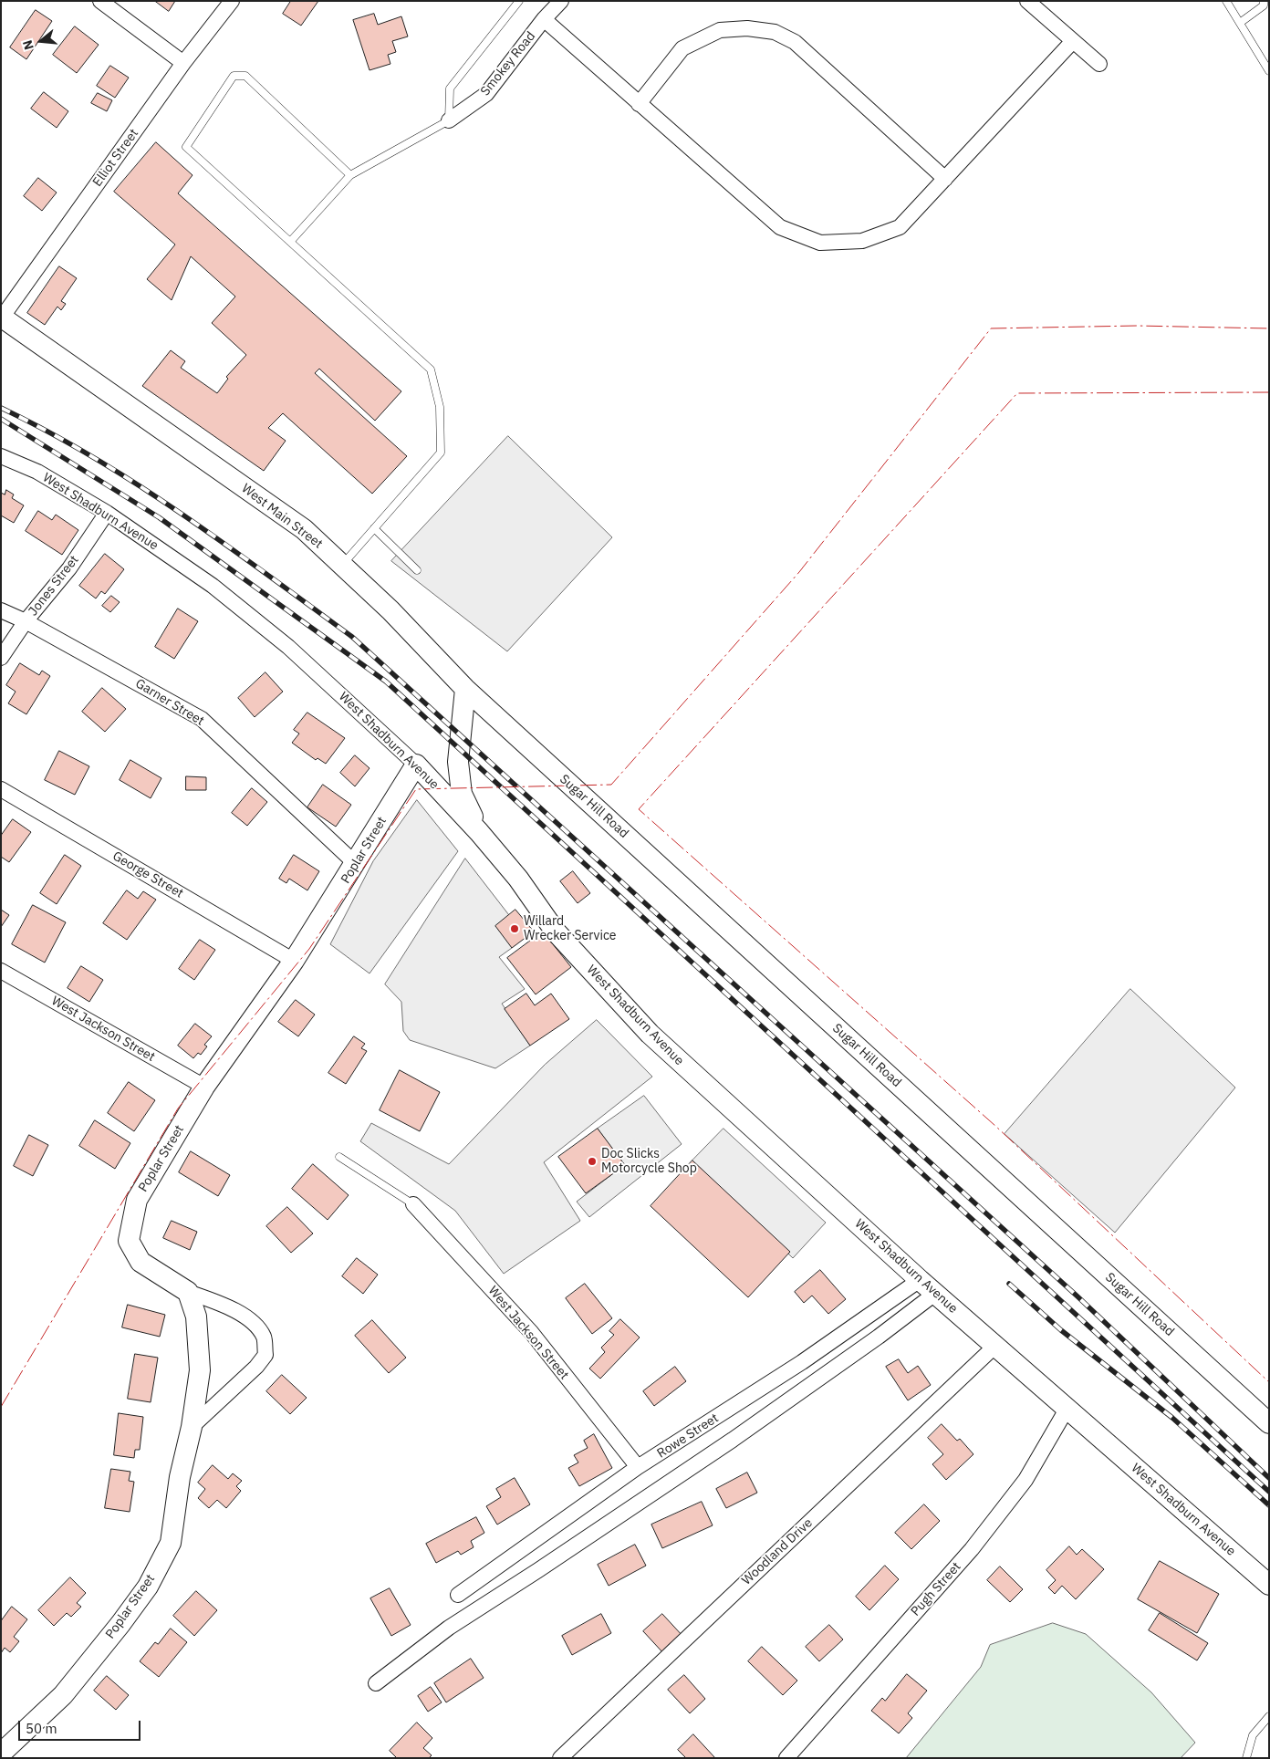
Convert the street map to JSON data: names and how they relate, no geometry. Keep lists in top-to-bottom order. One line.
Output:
{"streets":{"street":["Smokey Road","Elliot Street","West Shadburn Avenue","West Main Street","Jones Street","Garner Street","Sugar Hill Road","Poplar Street","George Street","West Jackson Street","Rowe Street","Woodland Drive","Pugh Street"]},"crossings":[["Elliot Street","West Main Street"],["West Shadburn Avenue","Jones Street"],["West Shadburn Avenue","Poplar Street"],["West Shadburn Avenue","Rowe Street"],["West Shadburn Avenue","Woodland Drive"],["West Shadburn Avenue","Pugh Street"],["West Main Street","Sugar Hill Road"],["Jones Street","Garner Street"],["Garner Street","Poplar Street"],["Poplar Street","George Street"],["Poplar Street","West Jackson Street"],["West Jackson Street","Rowe Street"]],"places":["Willard Wrecker Service","Doc Slicks Motorcycle Shop"],"scale_bar":"50 m","north":"left"}
